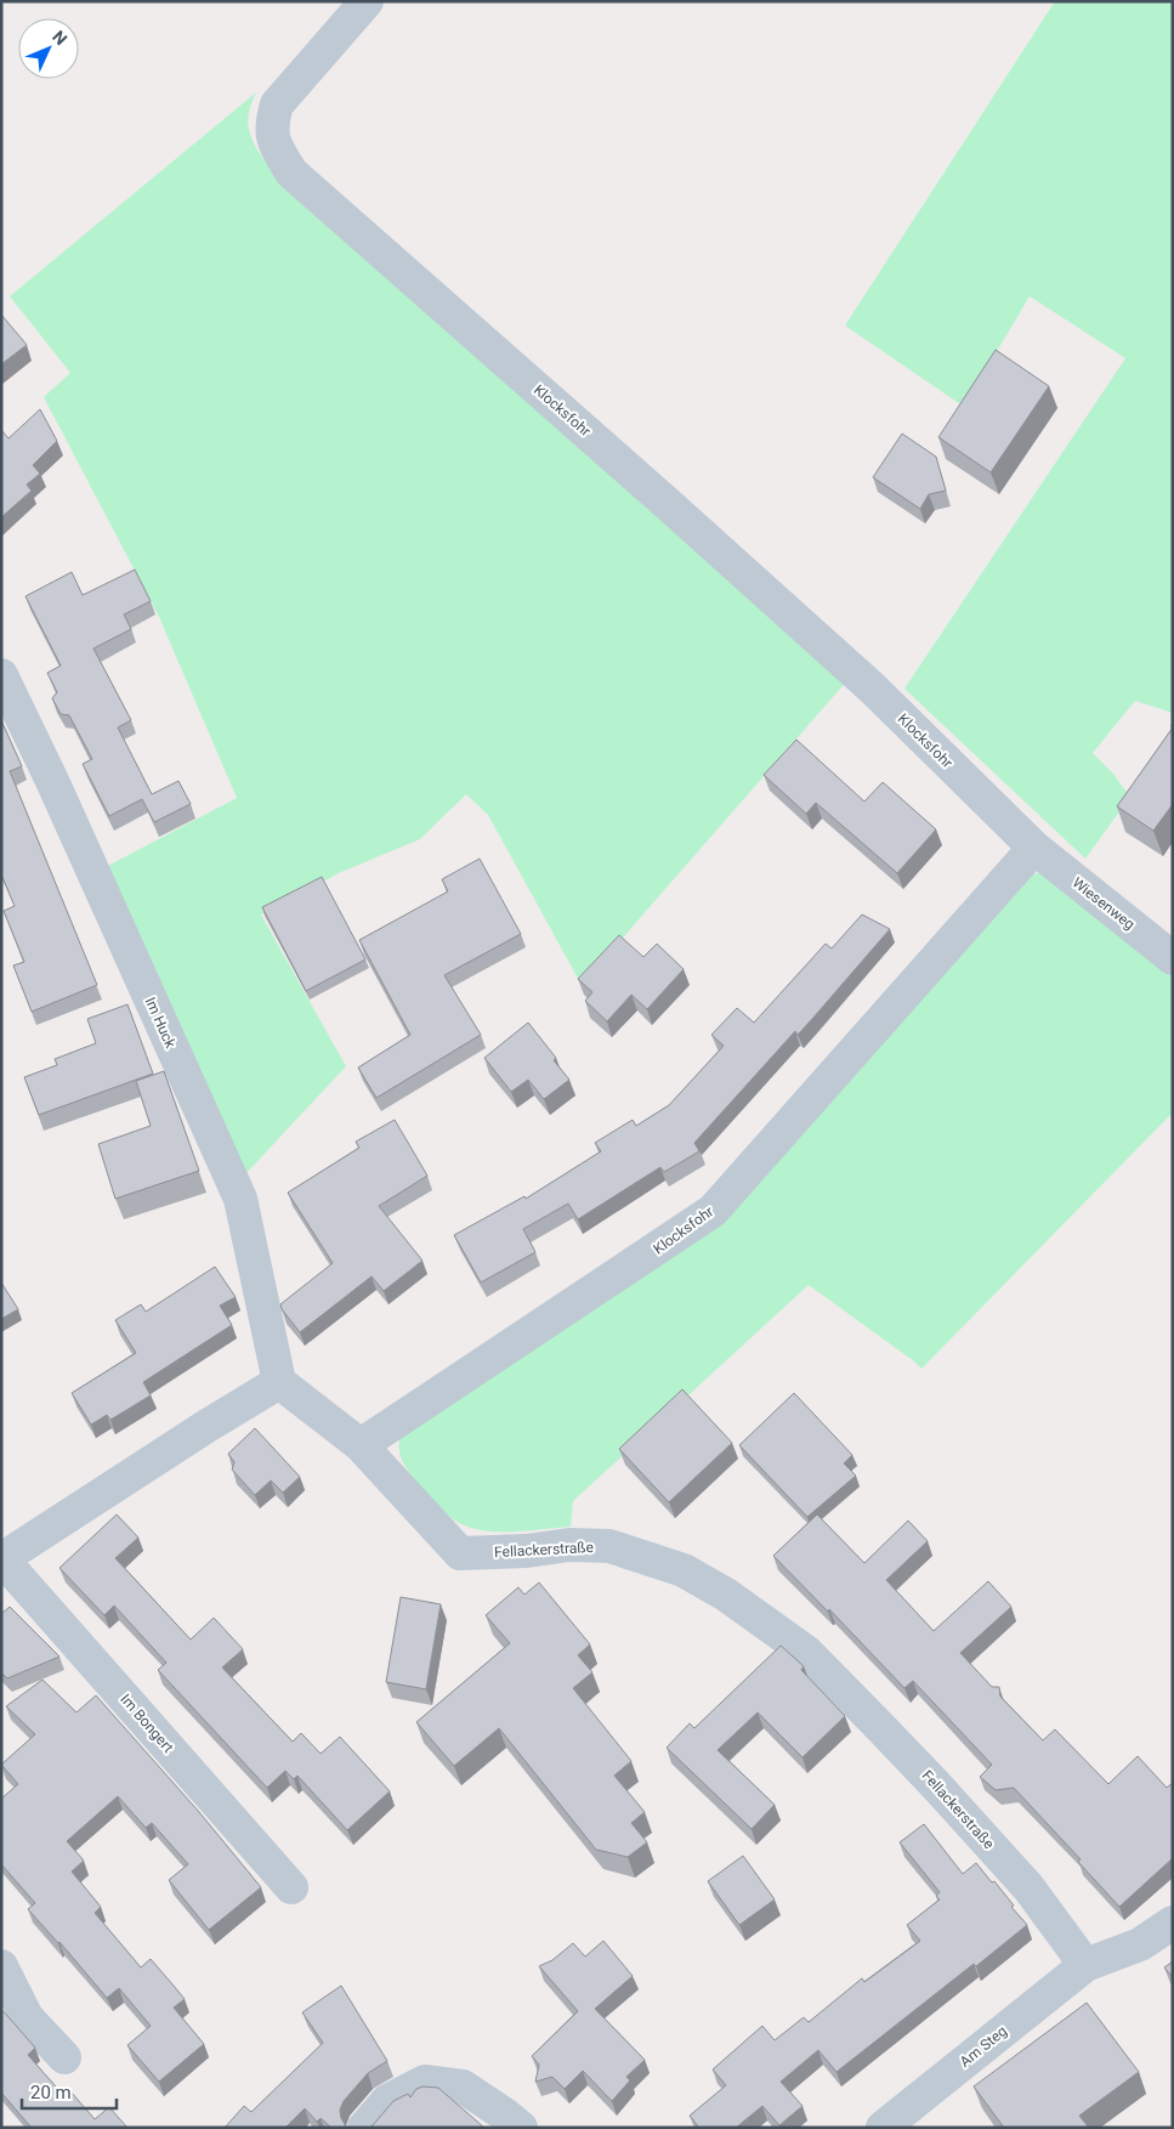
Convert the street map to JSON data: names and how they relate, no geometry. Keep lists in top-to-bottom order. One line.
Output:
{"streets":{"street":["Klocksfohr","Wiesenweg","Im Huck","Fellackerstraße","Im Bongert","Am Steg"]},"crossings":[["Klocksfohr","Wiesenweg"],["Klocksfohr","Fellackerstraße"],["Im Huck","Fellackerstraße"],["Fellackerstraße","Am Steg"]],"scale_bar":"20 m","north":"top right"}
